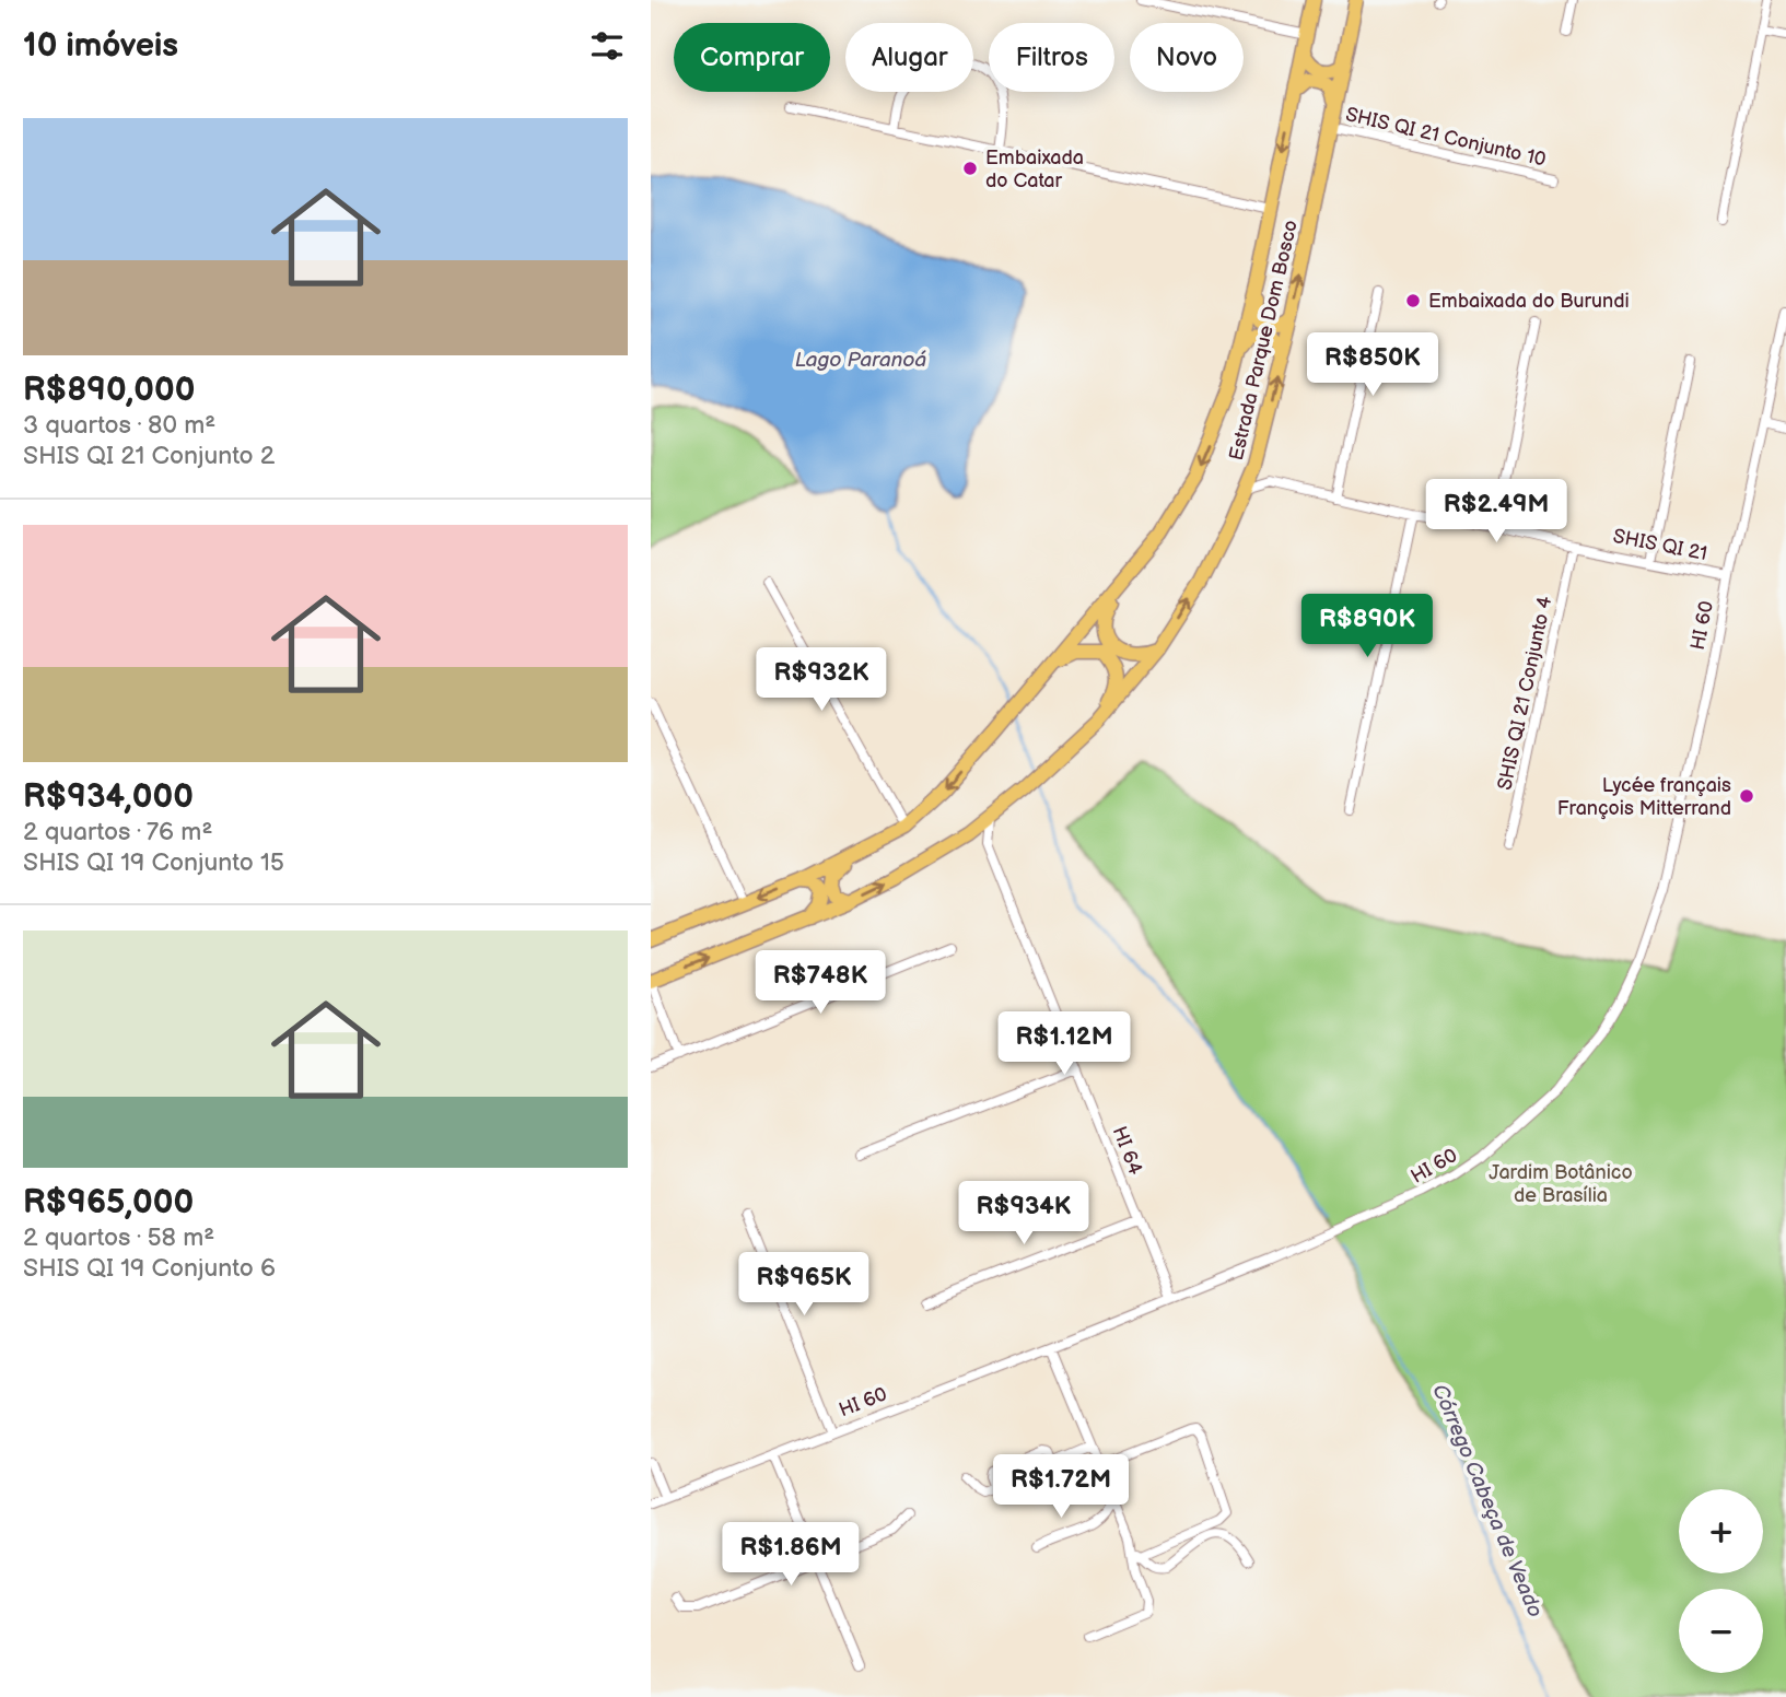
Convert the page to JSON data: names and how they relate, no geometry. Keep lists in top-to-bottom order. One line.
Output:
{"streets":{"main road":["Estrada Parque Dom Bosco"],"street":["SHIS QI 21 Conjunto 10","SHIS QI 21","HI 60","SHIS QI 21 Conjunto 4","HI 64"]},"crossings":[["SHIS QI 21 Conjunto 10","Estrada Parque Dom Bosco"],["Estrada Parque Dom Bosco","HI 64"],["SHIS QI 21","HI 60"],["SHIS QI 21","SHIS QI 21 Conjunto 4"],["HI 60","HI 64"]],"water":["Lago Paranoá","Córrego Cabeça de Veado"],"parks":["Jardim Botânico de Brasília"],"places":["Embaixada do Catar","Embaixada do Burundi","Lycée français François Mitterrand"],"page":{"heading":"10 imóveis","chip":["Comprar","Alugar","Filtros","Novo"],"list":[{"name":"R$890,000","note":"3 quartos · 80 m² · SHIS QI 21 Conjunto 2"},{"name":"R$934,000","note":"2 quartos · 76 m² · SHIS QI 19 Conjunto 15"},{"name":"R$965,000","note":"2 quartos · 58 m² · SHIS QI 19 Conjunto 6"}],"price":["R$850K","R$2.49M","R$890K","R$932K","R$748K","R$1.12M","R$934K","R$965K","R$1.72M","R$1.86M"],"map_buttons":["+","−"]}}
